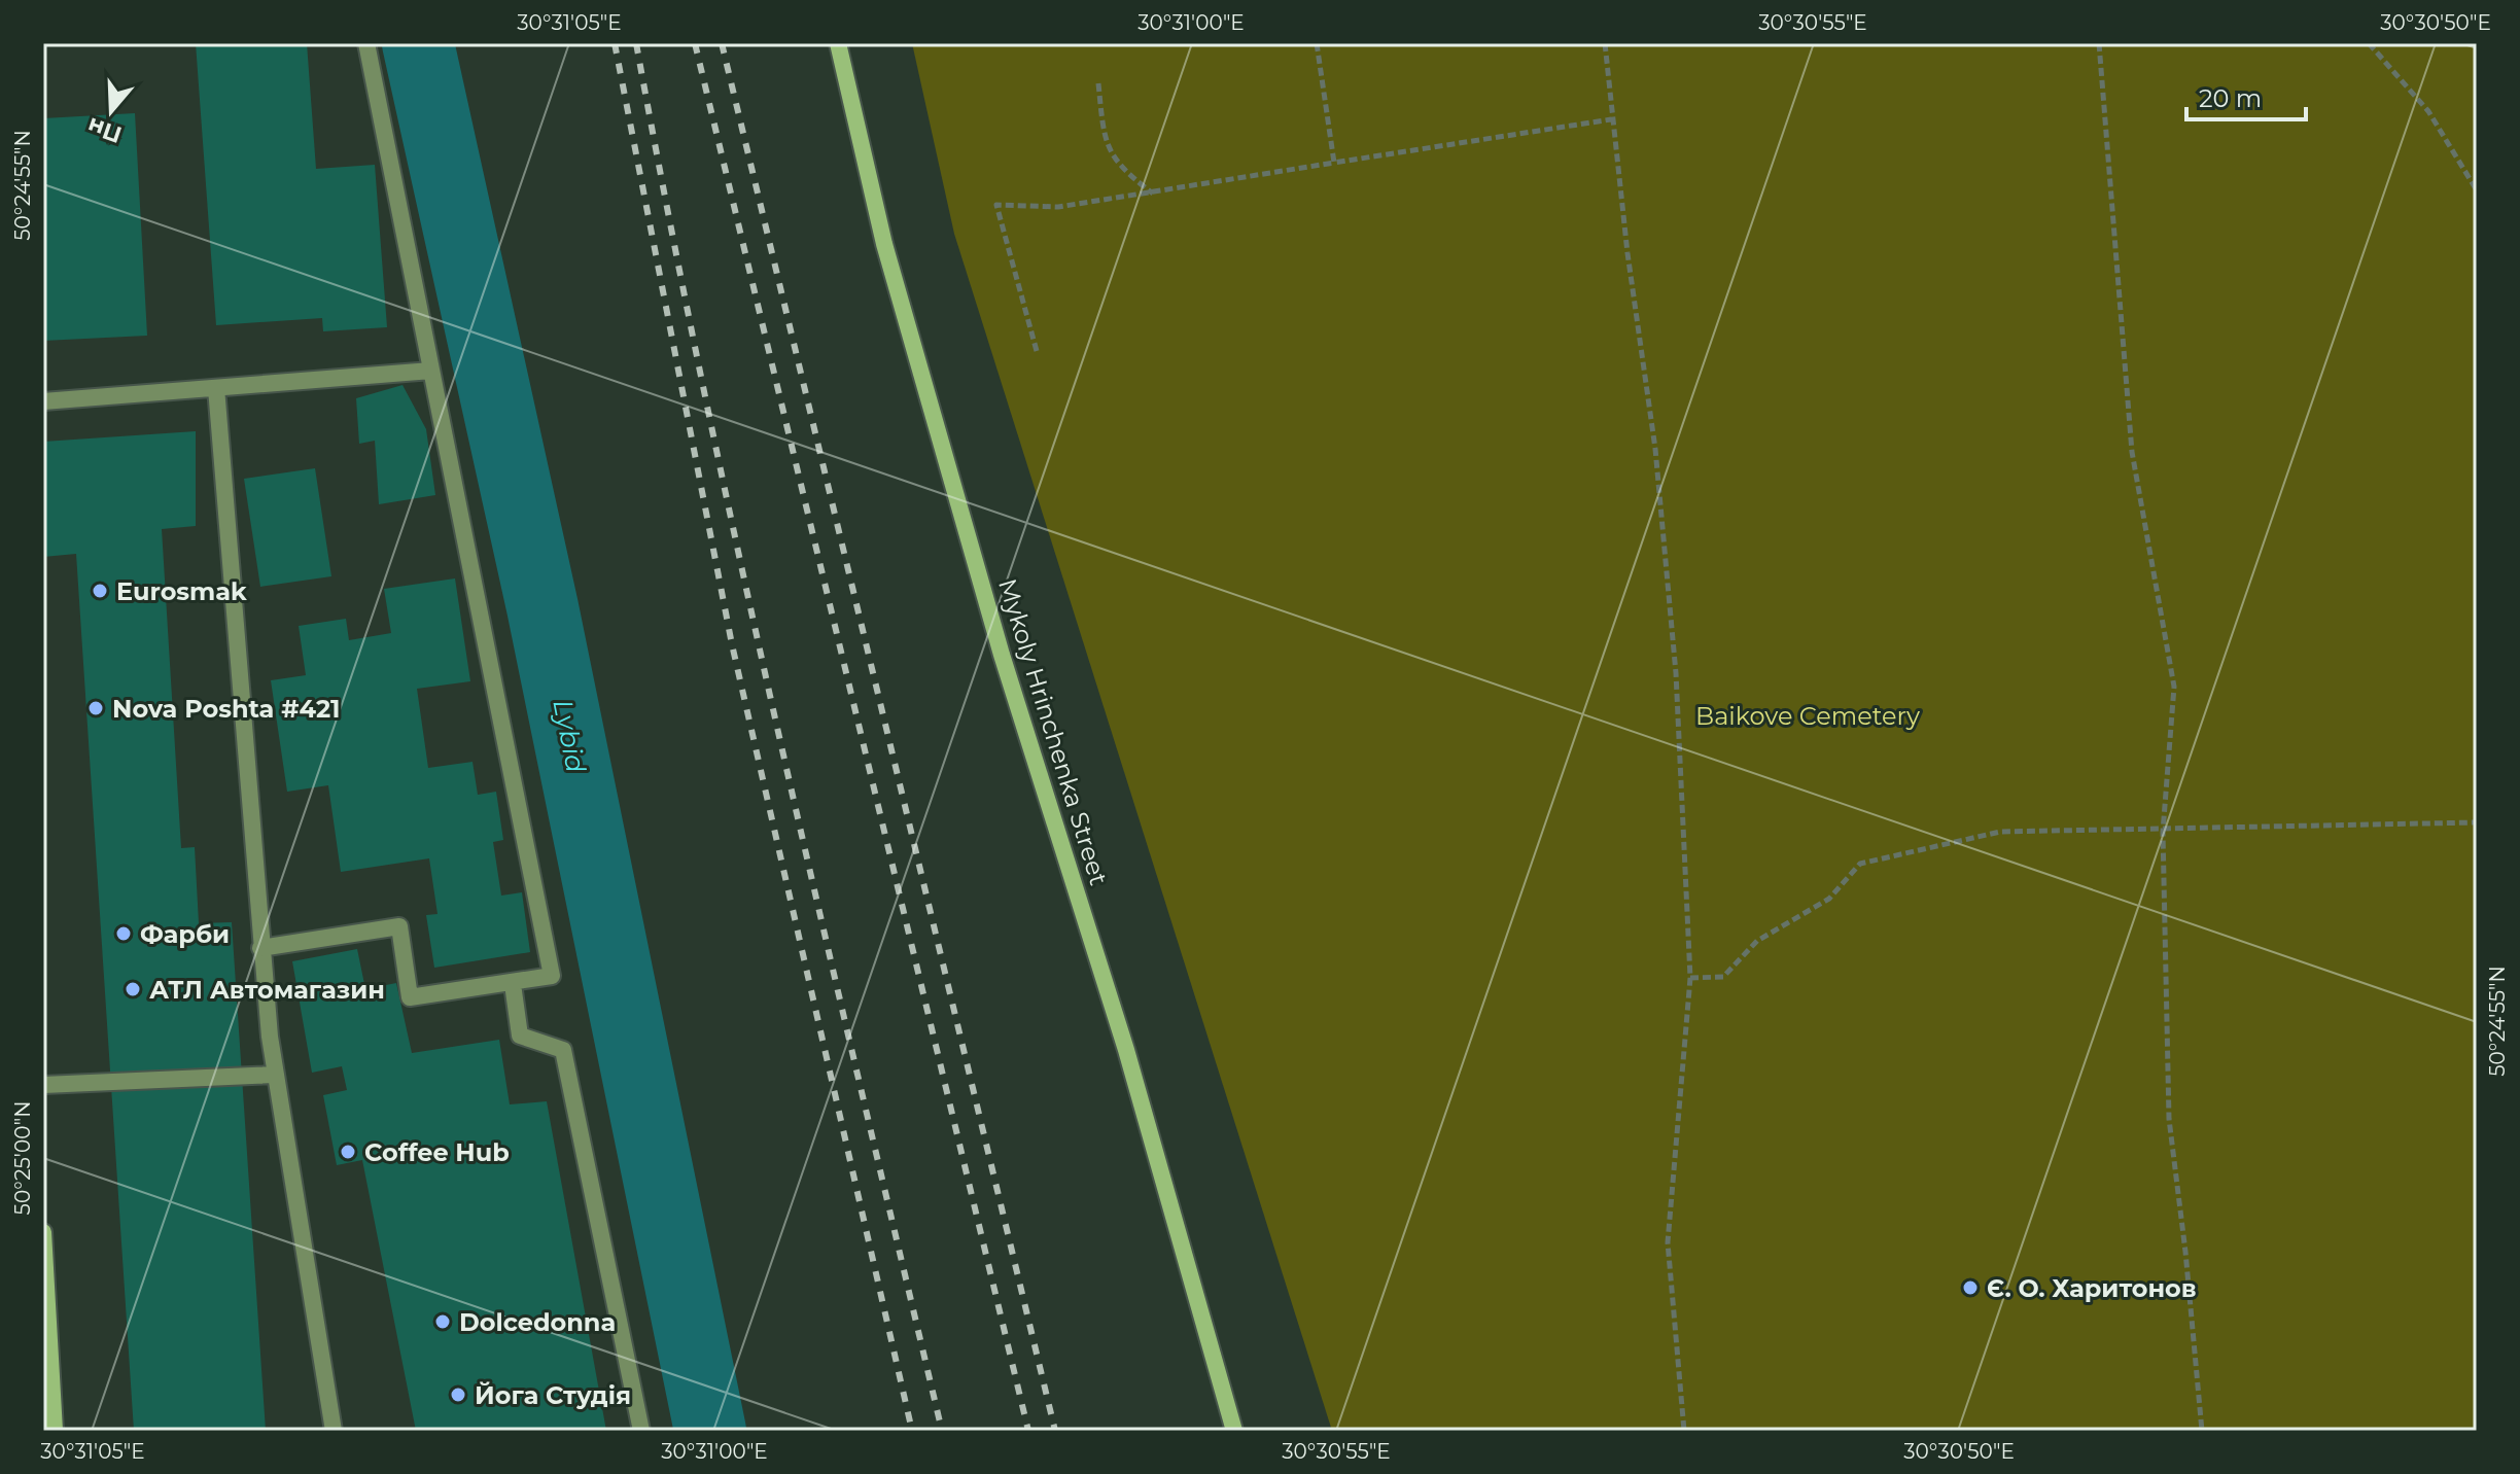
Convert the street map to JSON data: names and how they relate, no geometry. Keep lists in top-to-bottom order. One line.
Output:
{"streets":{"main road":["Mykoly Hrinchenka Street"]},"water":["Lybid"],"parks":["Baikove Cemetery"],"places":["Eurosmak","Nova Poshta #421","Фарби","АТЛ Автомагазин","Coffee Hub","Є. О. Харитонов","Dolcedonna","Йога Студія"],"scale_bar":"20 m","north":"bottom","coordinates":["30°31'05\"E","30°31'00\"E","30°30'55\"E","30°30'50\"E","50°24'55\"N","50°25'00\"N"]}
